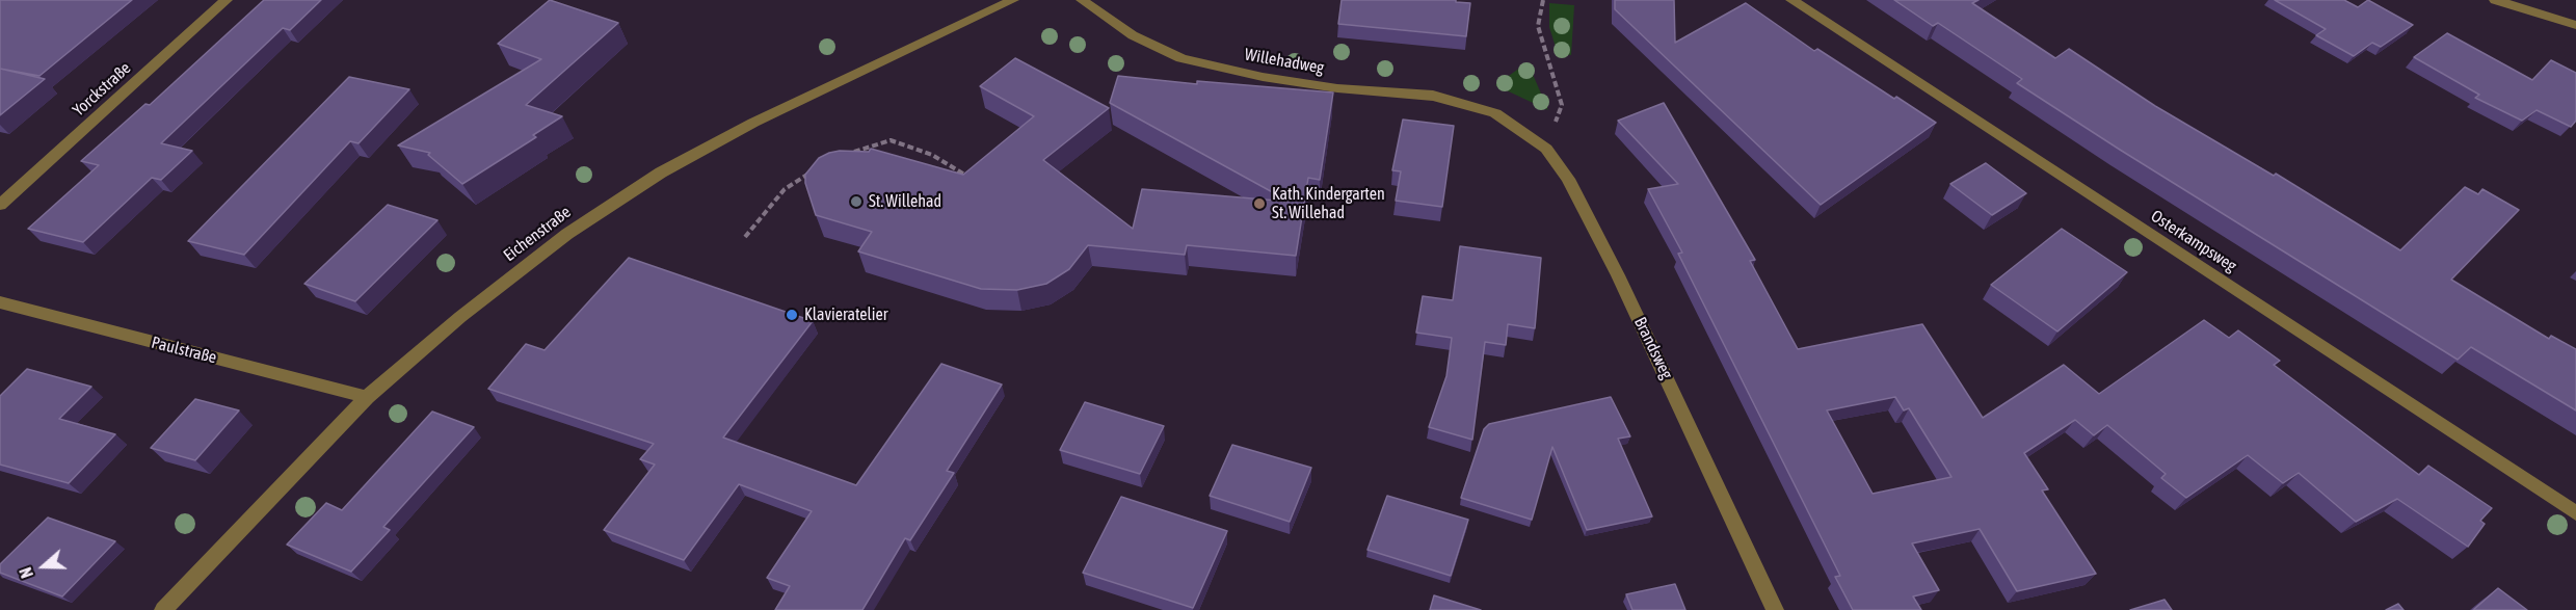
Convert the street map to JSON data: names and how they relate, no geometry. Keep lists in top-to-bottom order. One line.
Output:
{"streets":{"street":["Willehadweg","Yorckstraße","Eichenstraße","Osterkampsweg","Brandsweg","Paulstraße"]},"crossings":[["Willehadweg","Brandsweg"],["Eichenstraße","Paulstraße"]],"places":["St. Willehad","Kath. Kindergarten St. Willehad","Klavieratelier"],"north":"left"}
